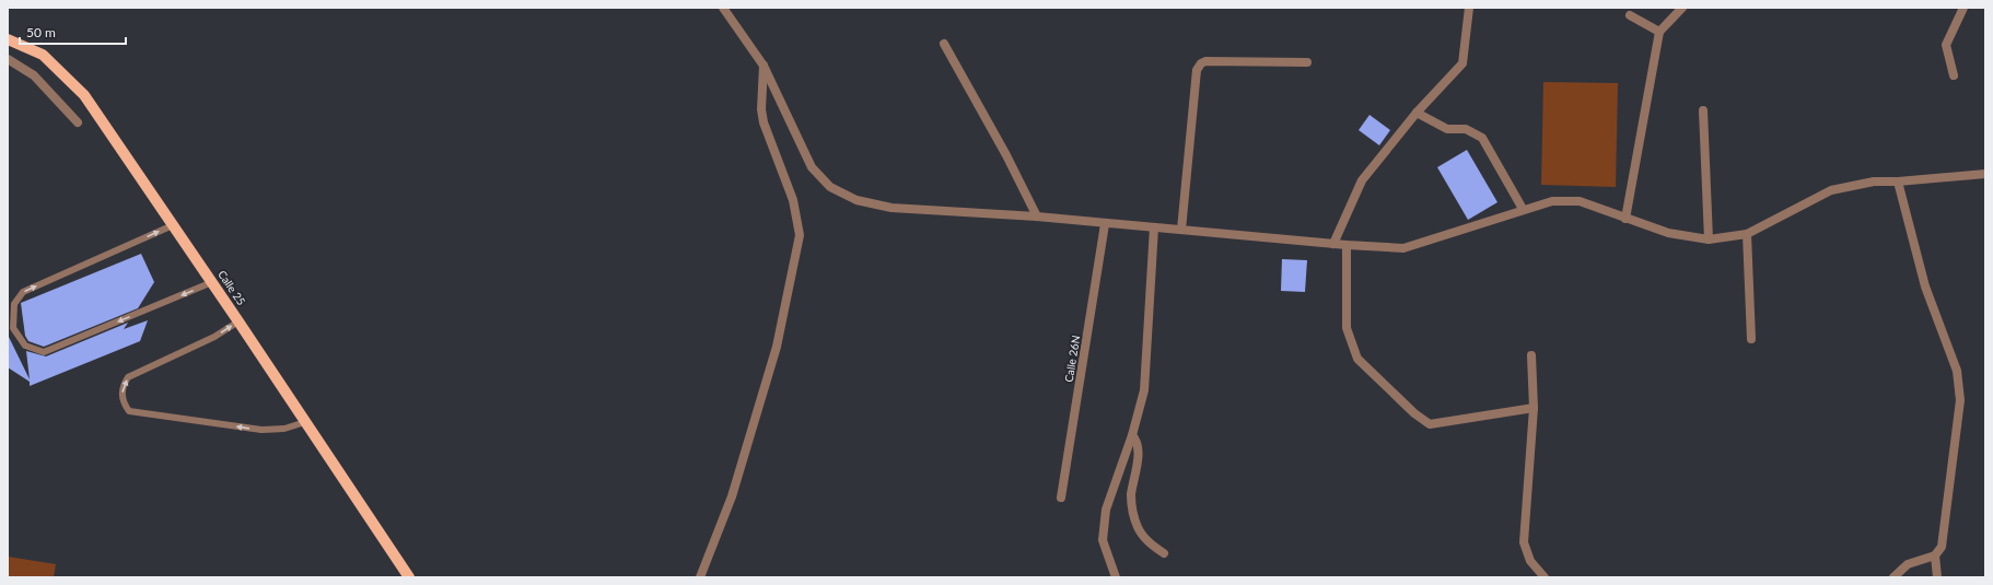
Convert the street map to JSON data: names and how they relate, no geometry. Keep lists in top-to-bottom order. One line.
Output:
{"streets":{"main road":["Calle 25"],"street":["Calle 26N"]},"scale_bar":"50 m"}
